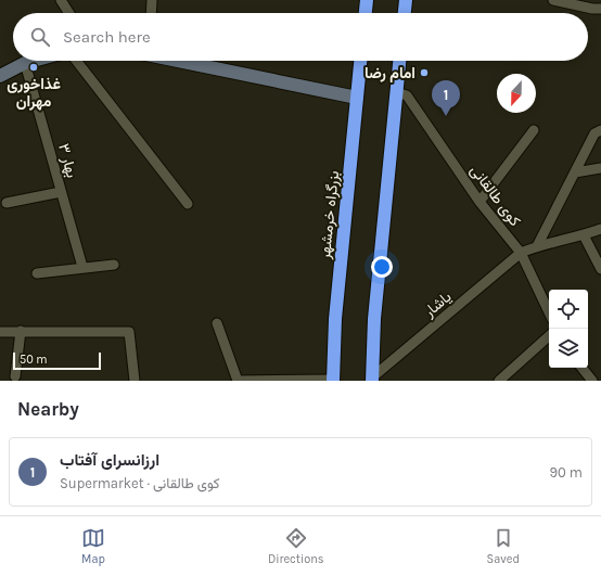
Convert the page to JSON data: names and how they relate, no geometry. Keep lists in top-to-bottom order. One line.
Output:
{"streets":{"highway":["بزرگراه خرمشهر"],"street":["بهار ۳","کوی طالقانی","یاشار"]},"crossings":[["کوی طالقانی","یاشار"]],"places":["غذاخوری مهران","امام رضا"],"scale_bar":"50 m","north":"bottom","page":{"search":"Search here","pins":"1","scale":"50 m","heading":"Nearby","list":[{"mark":"1","name":"ارزانسرای آفتاب","note":"Supermarket · کوی طالقانی","value":"90 m"}],"nav":["Map","Directions","Saved"]}}
